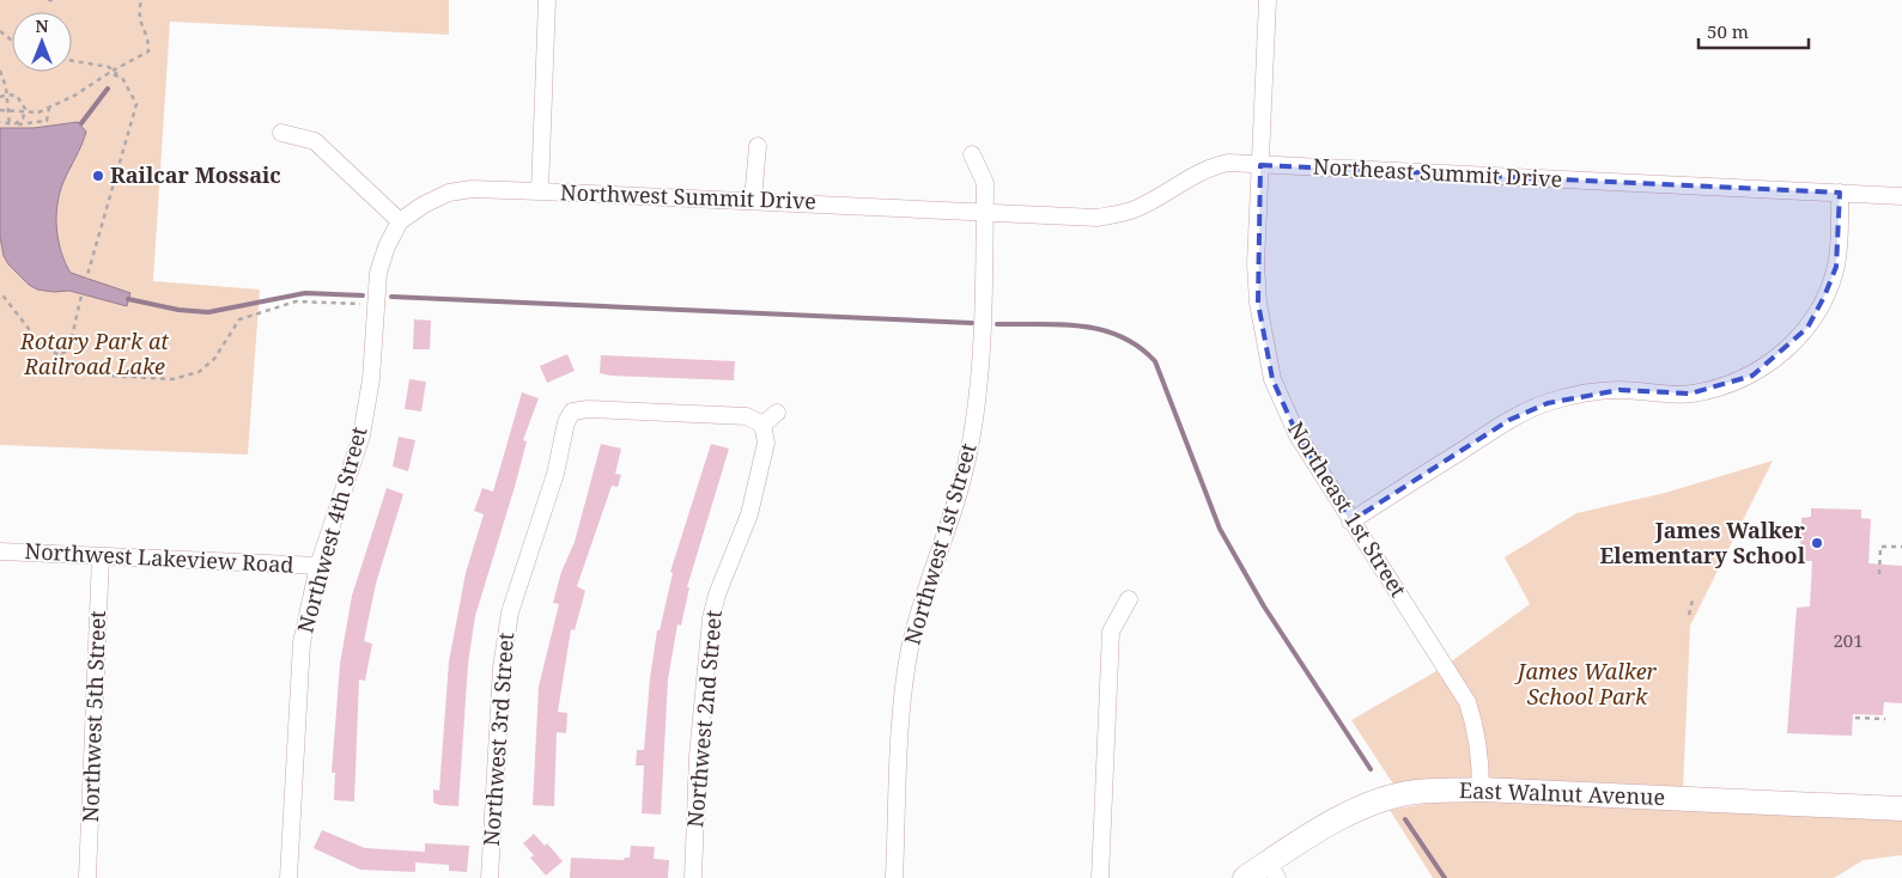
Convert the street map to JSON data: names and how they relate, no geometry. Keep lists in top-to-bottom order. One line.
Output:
{"streets":{"street":["Northeast Summit Drive","Northwest Summit Drive","Northeast 1st Street","Northwest 4th Street","Northwest 1st Street","Northwest Lakeview Road","Northwest 5th Street","Northwest 2nd Street","Northwest 3rd Street","East Walnut Avenue"]},"crossings":[["Northeast Summit Drive","Northwest Summit Drive"],["Northeast Summit Drive","Northeast 1st Street"],["Northeast Summit Drive","Northwest 1st Street"],["Northwest Summit Drive","Northwest 4th Street"],["Northwest Summit Drive","Northwest 1st Street"],["Northeast 1st Street","East Walnut Avenue"],["Northwest 4th Street","Northwest Lakeview Road"],["Northwest Lakeview Road","Northwest 5th Street"],["Northwest 2nd Street","Northwest 3rd Street"]],"parks":["Rotary Park at Railroad Lake","James Walker School Park"],"places":["Railcar Mossaic","James Walker Elementary School"],"house_numbers":["201"],"scale_bar":"50 m","north":"top"}
